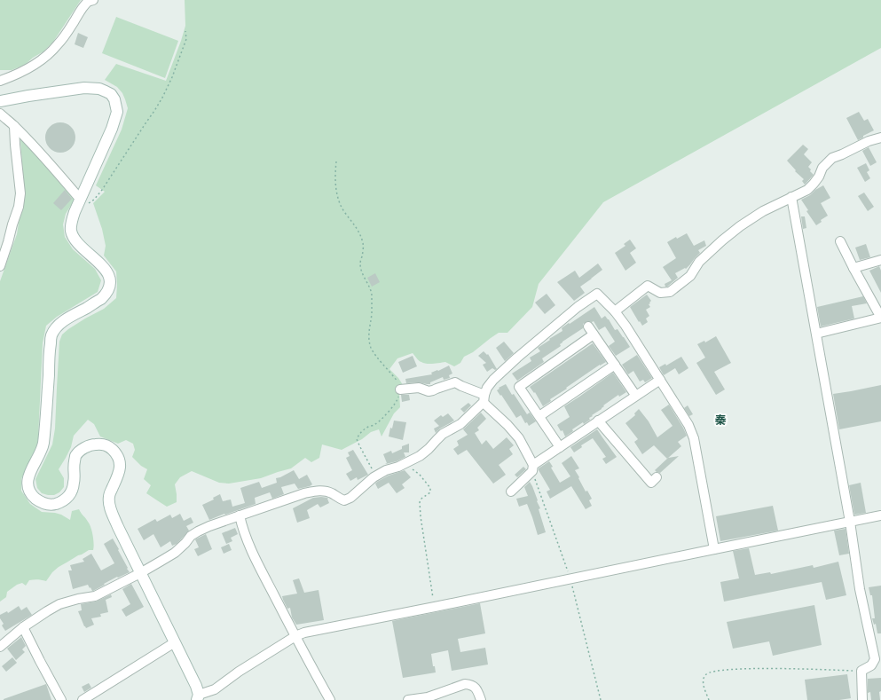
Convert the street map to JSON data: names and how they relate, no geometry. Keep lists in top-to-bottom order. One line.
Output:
{"districts":["秦"]}
